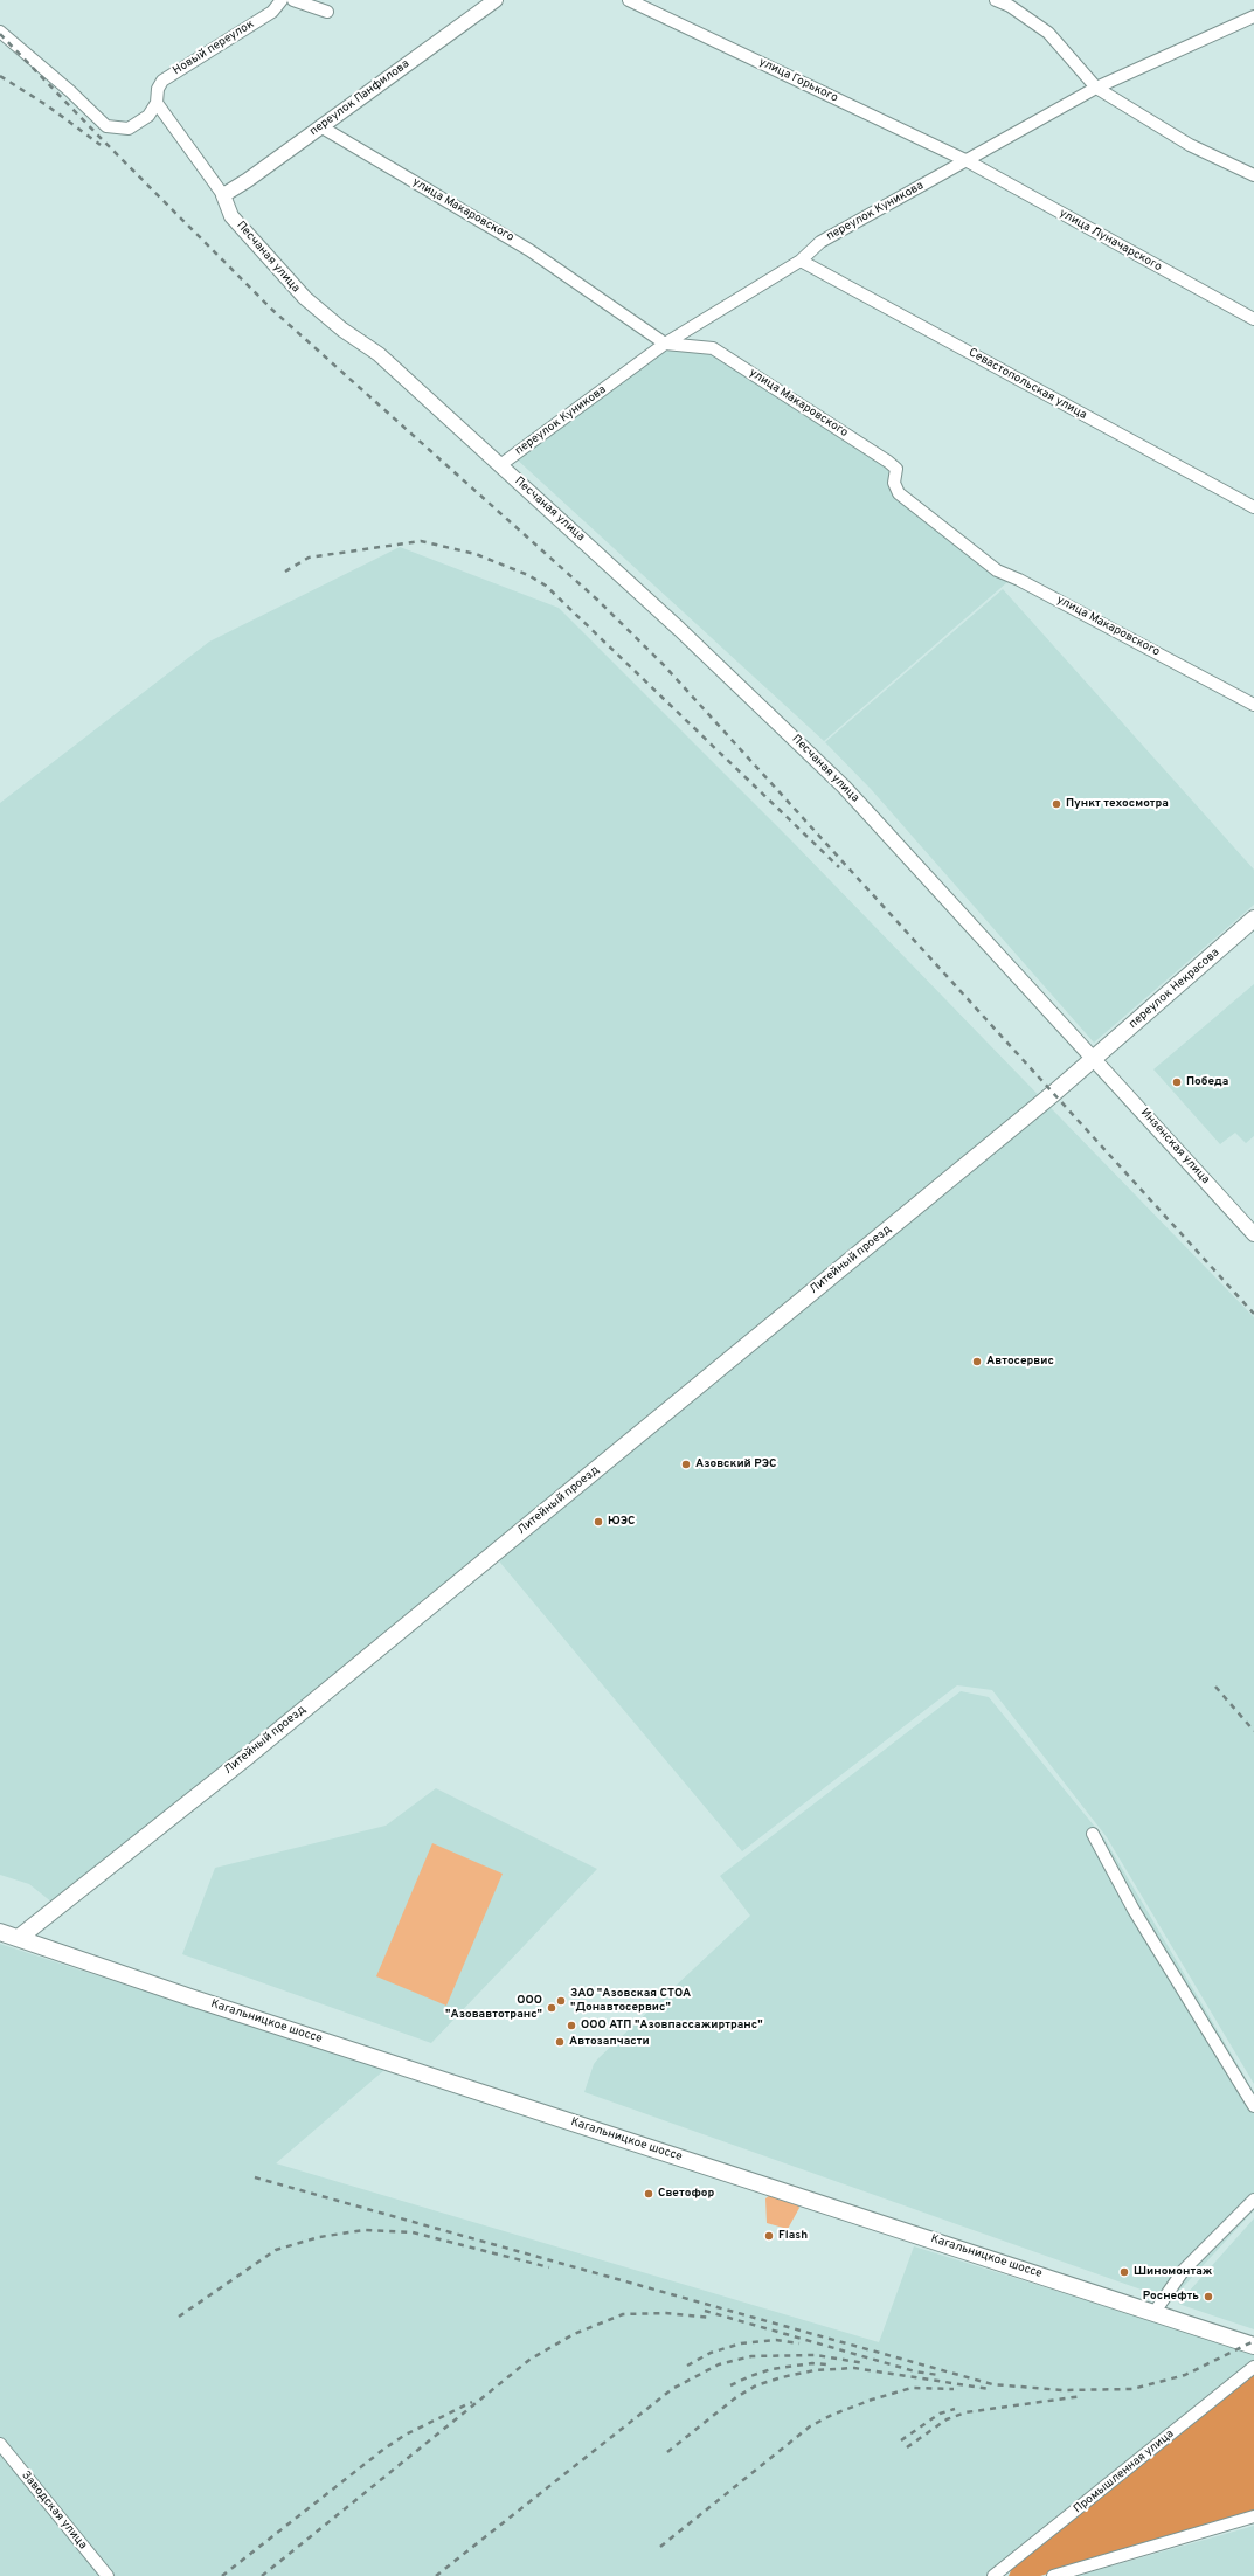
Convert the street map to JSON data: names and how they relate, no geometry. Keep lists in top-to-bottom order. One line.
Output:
{"streets":{"main road":["переулок Некрасова","Литейный проезд","Кагальницкое шоссе"],"street":["Новый переулок","улица Горького","переулок Панфилова","улица Макаровского","переулок Куникова","улица Луначарского","Песчаная улица","Севастопольская улица","Инзенская улица","Промышленная улица","Заводская улица"]},"crossings":[["Новый переулок","Песчаная улица"],["улица Горького","переулок Куникова"],["улица Горького","улица Луначарского"],["переулок Панфилова","улица Макаровского"],["переулок Панфилова","Песчаная улица"],["улица Макаровского","переулок Куникова"],["переулок Куникова","улица Луначарского"],["переулок Куникова","Песчаная улица"],["переулок Куникова","Севастопольская улица"],["Песчаная улица","переулок Некрасова"],["Песчаная улица","Инзенская улица"],["Песчаная улица","Литейный проезд"],["переулок Некрасова","Инзенская улица"],["переулок Некрасова","Литейный проезд"],["Инзенская улица","Литейный проезд"],["Литейный проезд","Кагальницкое шоссе"]],"places":["Пункт техосмотра","Победа","Автосервис","Азовский РЭС","ЮЭС","ЗАО \"Азовская СТОА \"Донавтосервис\"","ООО \"Азовавтотранс\"","ООО АТП \"Азовпассажиртранс\"","Автозапчасти","Светофор","Flash","Шиномонтаж","Роснефть"]}
